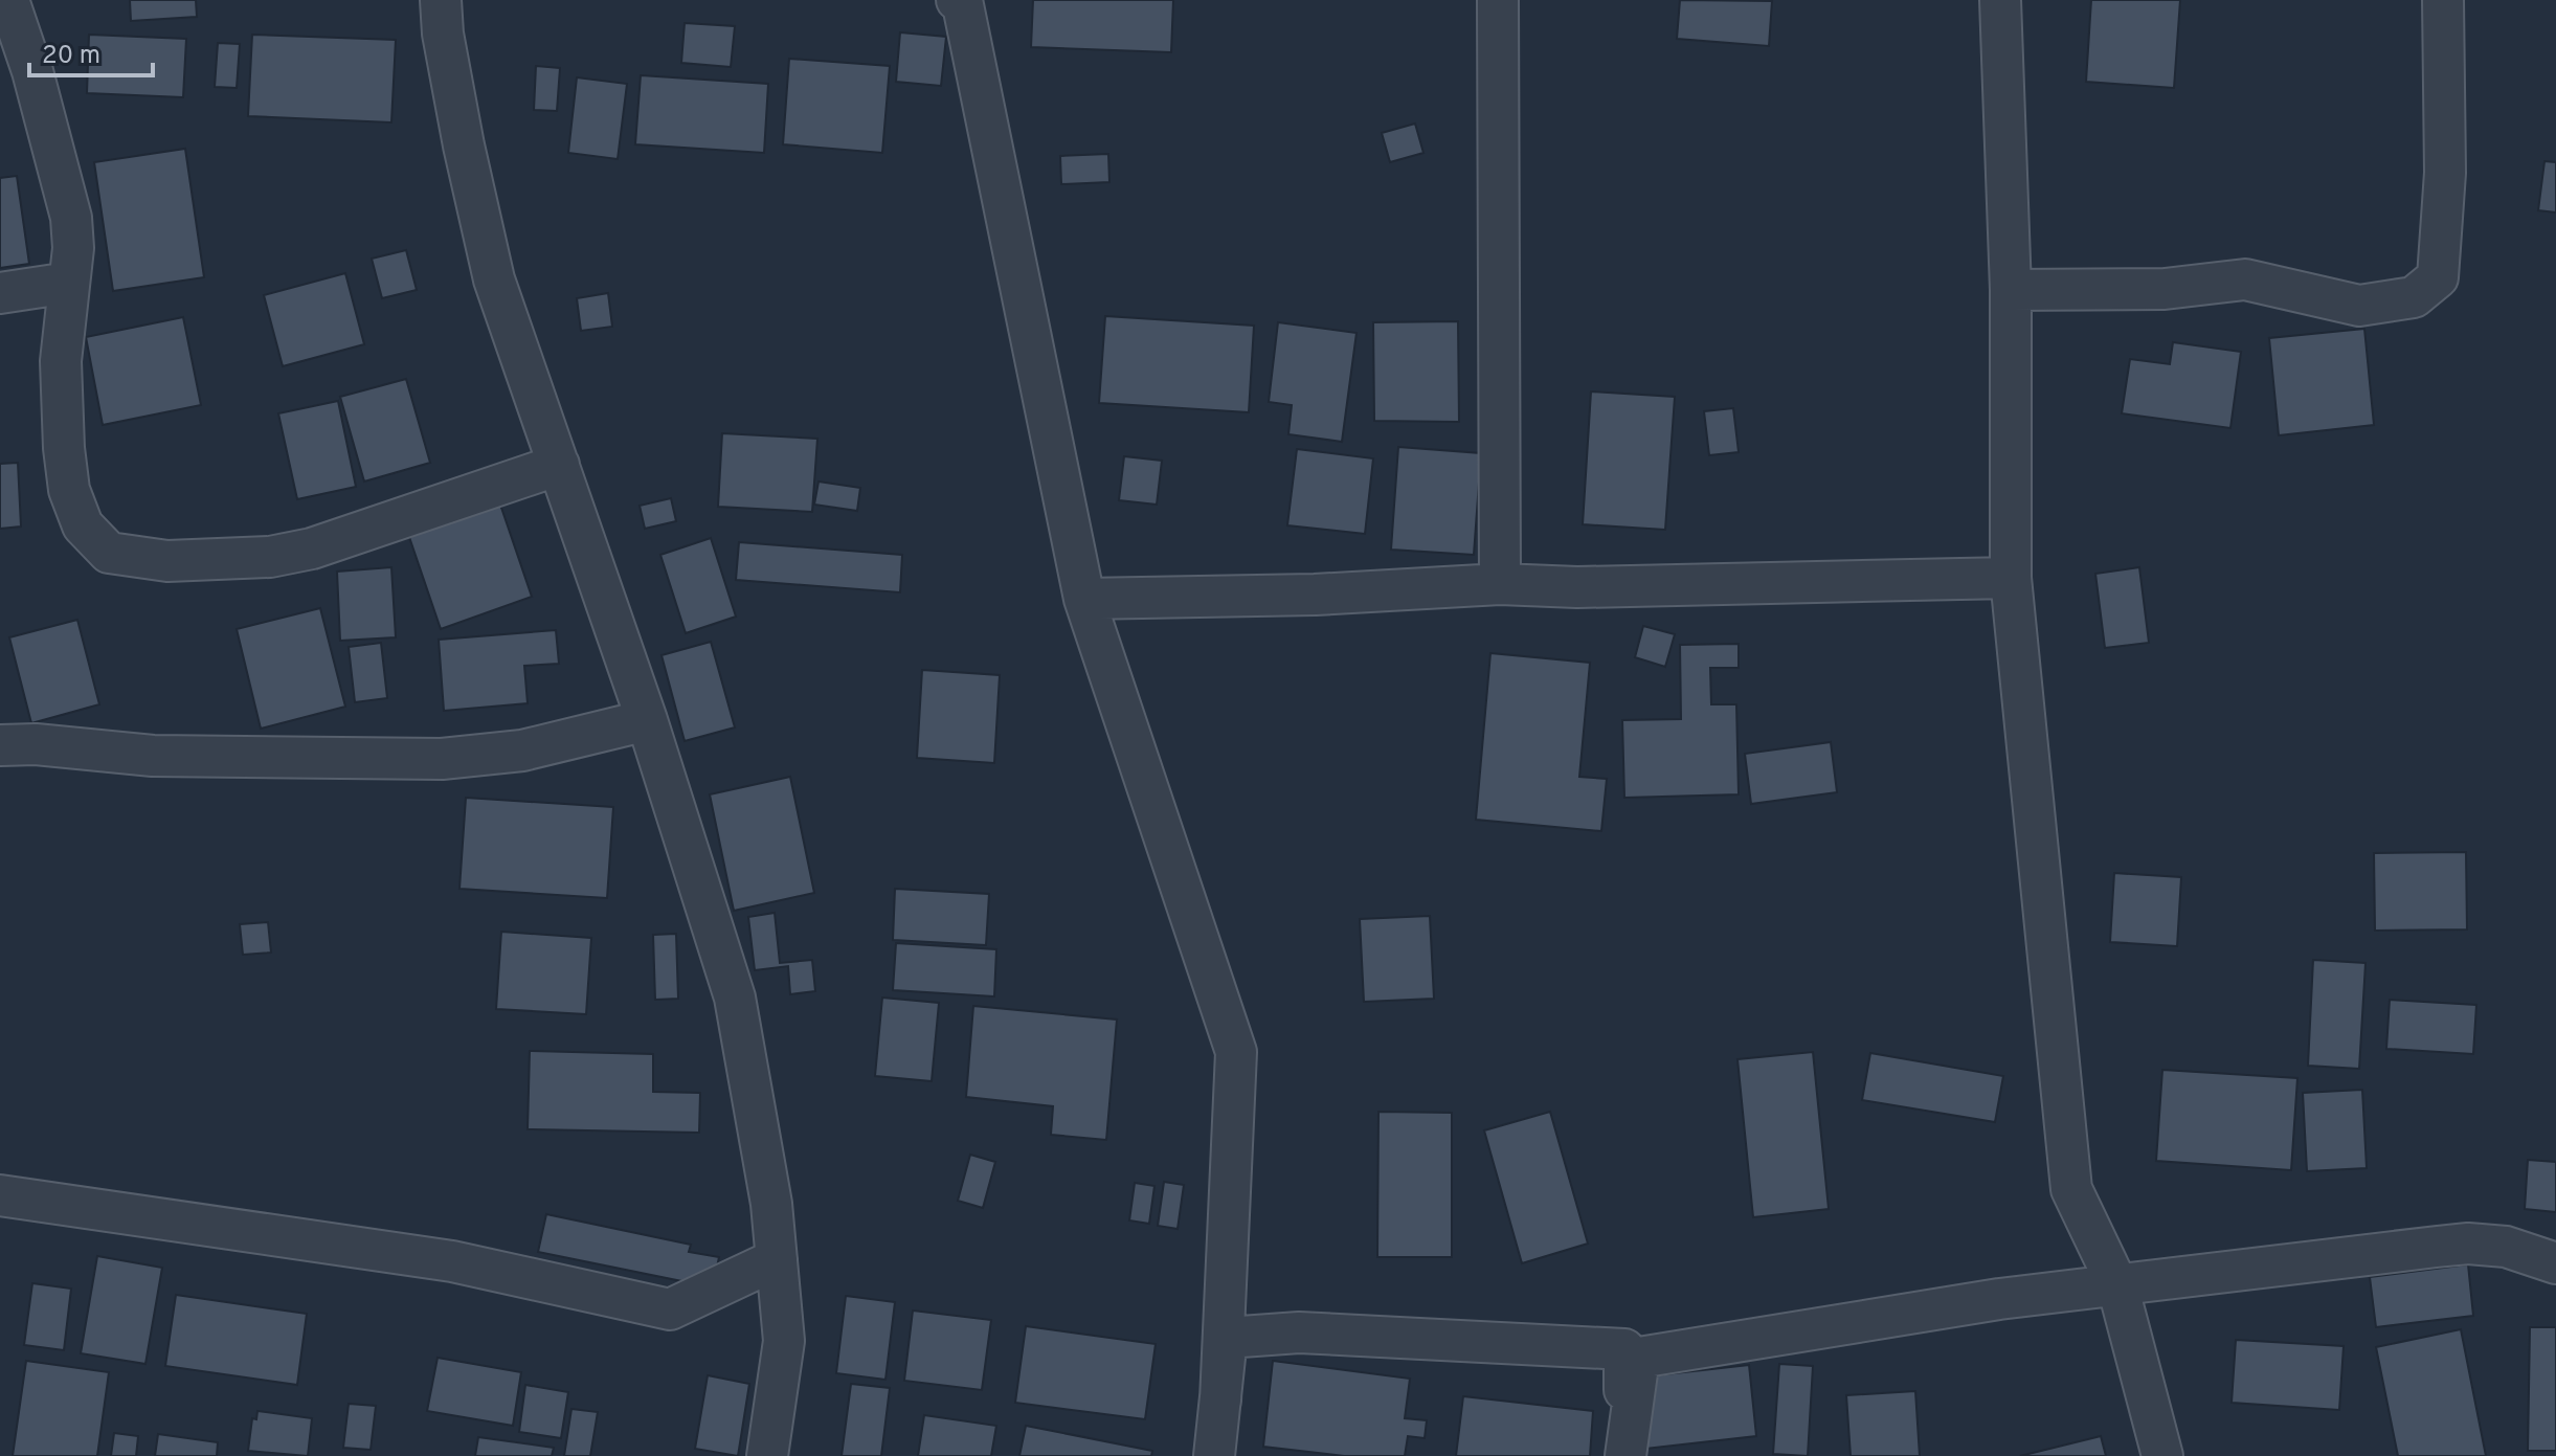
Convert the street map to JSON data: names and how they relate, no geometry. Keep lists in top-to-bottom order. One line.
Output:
{"scale_bar":"20 m"}
